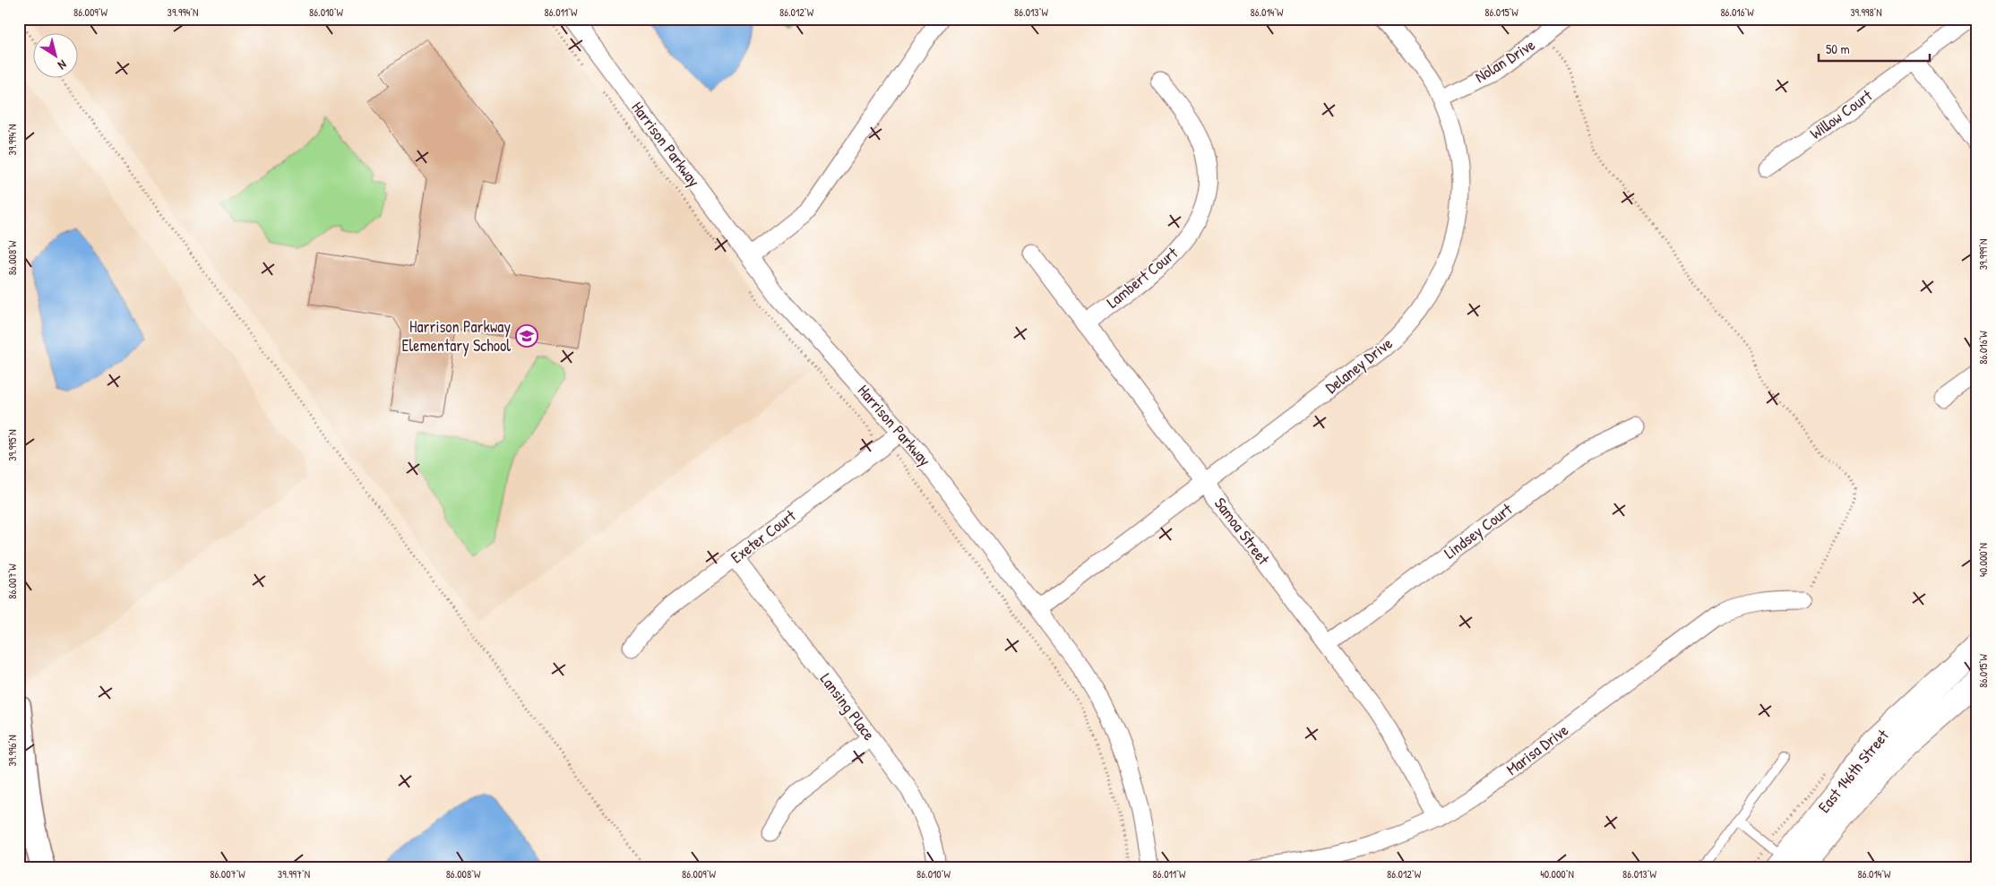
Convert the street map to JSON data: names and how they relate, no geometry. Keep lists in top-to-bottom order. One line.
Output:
{"streets":{"main road":["East 146th Street"],"street":["Nolan Drive","Willow Court","Harrison Parkway","Lambert Court","Delaney Drive","Samoa Street","Lindsey Court","Exeter Court","Lansing Place","Marisa Drive"]},"crossings":[["Nolan Drive","Delaney Drive"],["Harrison Parkway","Delaney Drive"],["Harrison Parkway","Exeter Court"],["Lambert Court","Samoa Street"],["Delaney Drive","Samoa Street"],["Samoa Street","Lindsey Court"],["Samoa Street","Marisa Drive"],["Exeter Court","Lansing Place"]],"places":{"school or university":["Harrison Parkway Elementary School"]},"scale_bar":"50 m","north":"bottom right","coordinates":["86.009°W","39.994°N","86.010°W","86.011°W","86.012°W","86.013°W","86.014°W","86.015°W","86.016°W","39.998°N","39.999°N","86.008°W","39.995°N","40.000°N","86.007°W","39.996°N","39.997°N"]}
